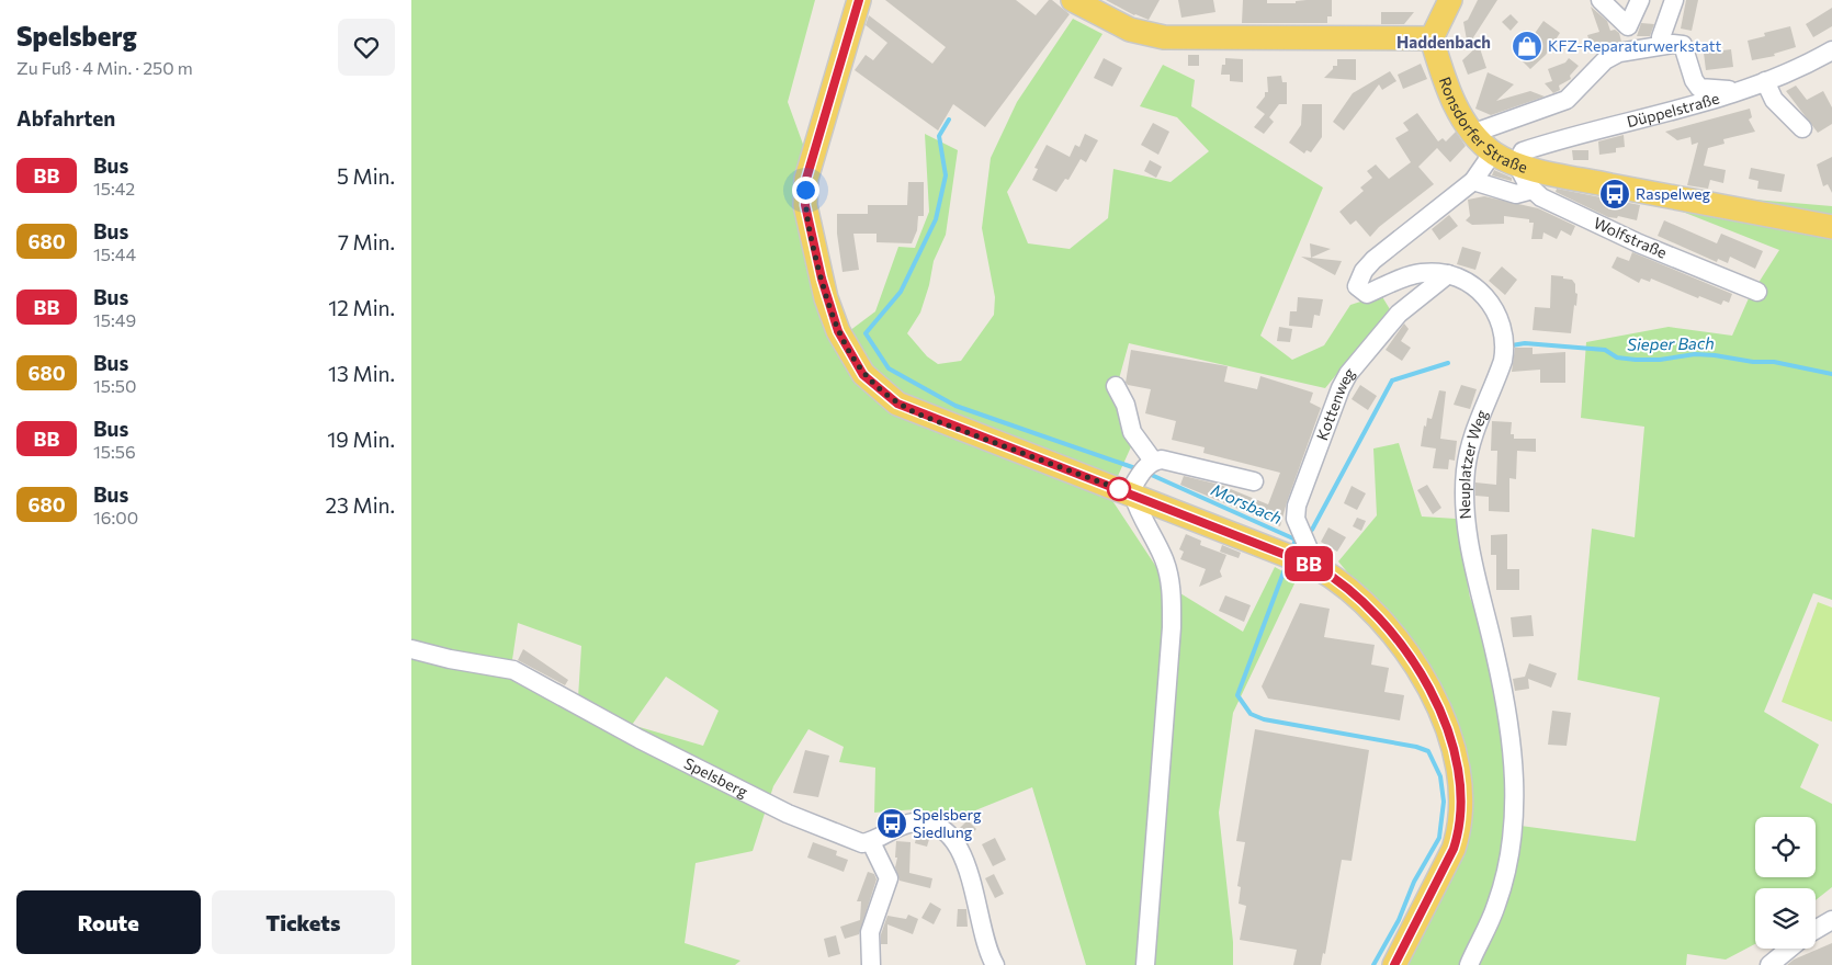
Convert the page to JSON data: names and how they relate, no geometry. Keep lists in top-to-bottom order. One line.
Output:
{"streets":{"main road":["Ronsdorfer Straße"],"street":["Düppelstraße","Wolfstraße","Kottenweg","Neuplatzer Weg","Spelsberg"]},"crossings":[["Düppelstraße","Ronsdorfer Straße"],["Düppelstraße","Wolfstraße"],["Ronsdorfer Straße","Wolfstraße"],["Ronsdorfer Straße","Neuplatzer Weg"],["Kottenweg","Neuplatzer Weg"]],"districts":["Haddenbach"],"water":["Sieper Bach","Morsbach"],"places":{"shop":["KFZ-Reparaturwerkstatt"],"bus stop":["Raspelweg","Spelsberg Siedlung"]},"lines":["bus line BB"],"page":{"heading":[["Spelsberg","Zu Fuß · 4 Min. · 250 m"],"Abfahrten"],"on_map":"BB","list":[{"mark":"BB","name":"Bus","note":"15:42","value":"5 Min."},{"mark":"680","name":"Bus","note":"15:44","value":"7 Min."},{"mark":"BB","name":"Bus","note":"15:49","value":"12 Min."},{"mark":"680","name":"Bus","note":"15:50","value":"13 Min."},{"mark":"BB","name":"Bus","note":"15:56","value":"19 Min."},{"mark":"680","name":"Bus","note":"16:00","value":"23 Min."}],"buttons":["Route","Tickets"]}}
